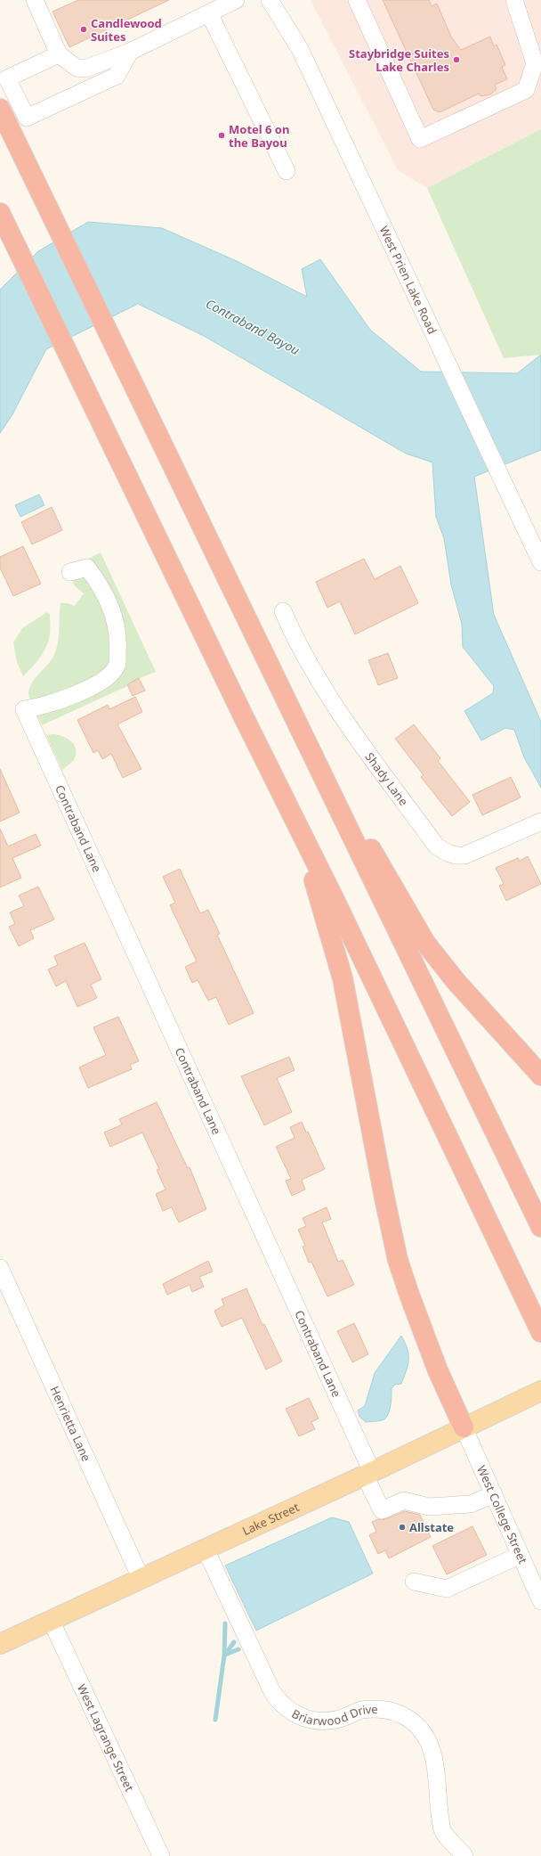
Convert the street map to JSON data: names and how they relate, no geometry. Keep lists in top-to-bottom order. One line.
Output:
{"streets":{"main road":["Lake Street"],"street":["West Prien Lake Road","Shady Lane","Contraband Lane","Henrietta Lane","West College Street","Briarwood Drive","West Lagrange Street"]},"crossings":[["Contraband Lane","West College Street"],["Contraband Lane","Lake Street"],["Henrietta Lane","Lake Street"],["West College Street","Lake Street"],["Lake Street","Briarwood Drive"],["Lake Street","West Lagrange Street"]],"water":["Contraband Bayou"],"places":["Candlewood Suites","Staybridge Suites Lake Charles","Motel 6 on the Bayou","Allstate"]}
